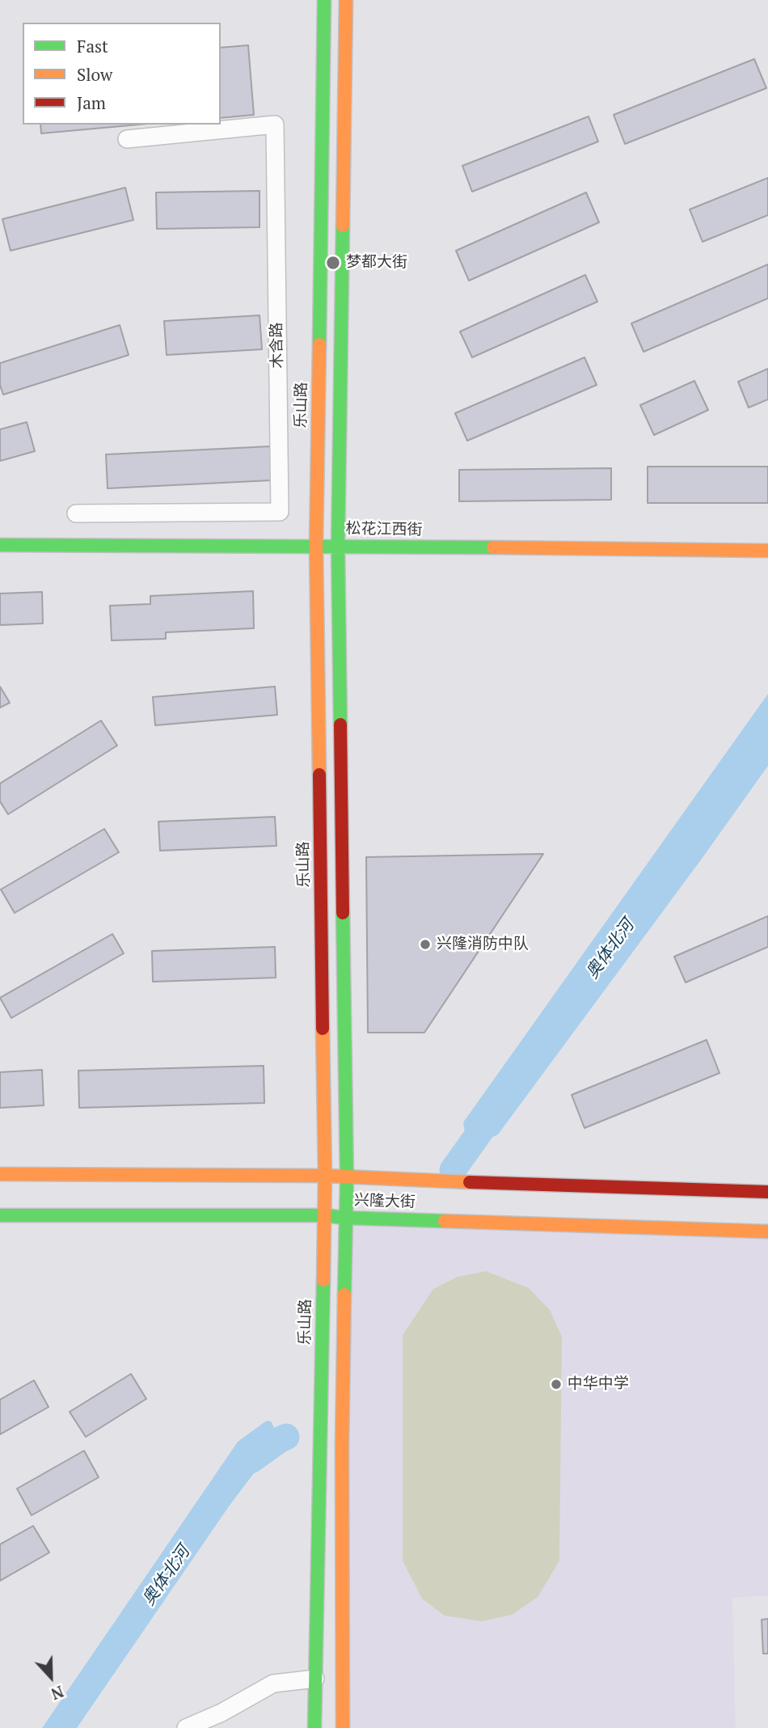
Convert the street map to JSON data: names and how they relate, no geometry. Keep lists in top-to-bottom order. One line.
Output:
{"streets":{"street":["木含路","乐山路","松花江西街","兴隆大街"]},"crossings":[["乐山路","松花江西街"],["乐山路","兴隆大街"]],"water":["奥体北河"],"places":["梦都大街","兴隆消防中队","中华中学"],"legend":["Fast","Slow","Jam"],"north":"bottom"}
